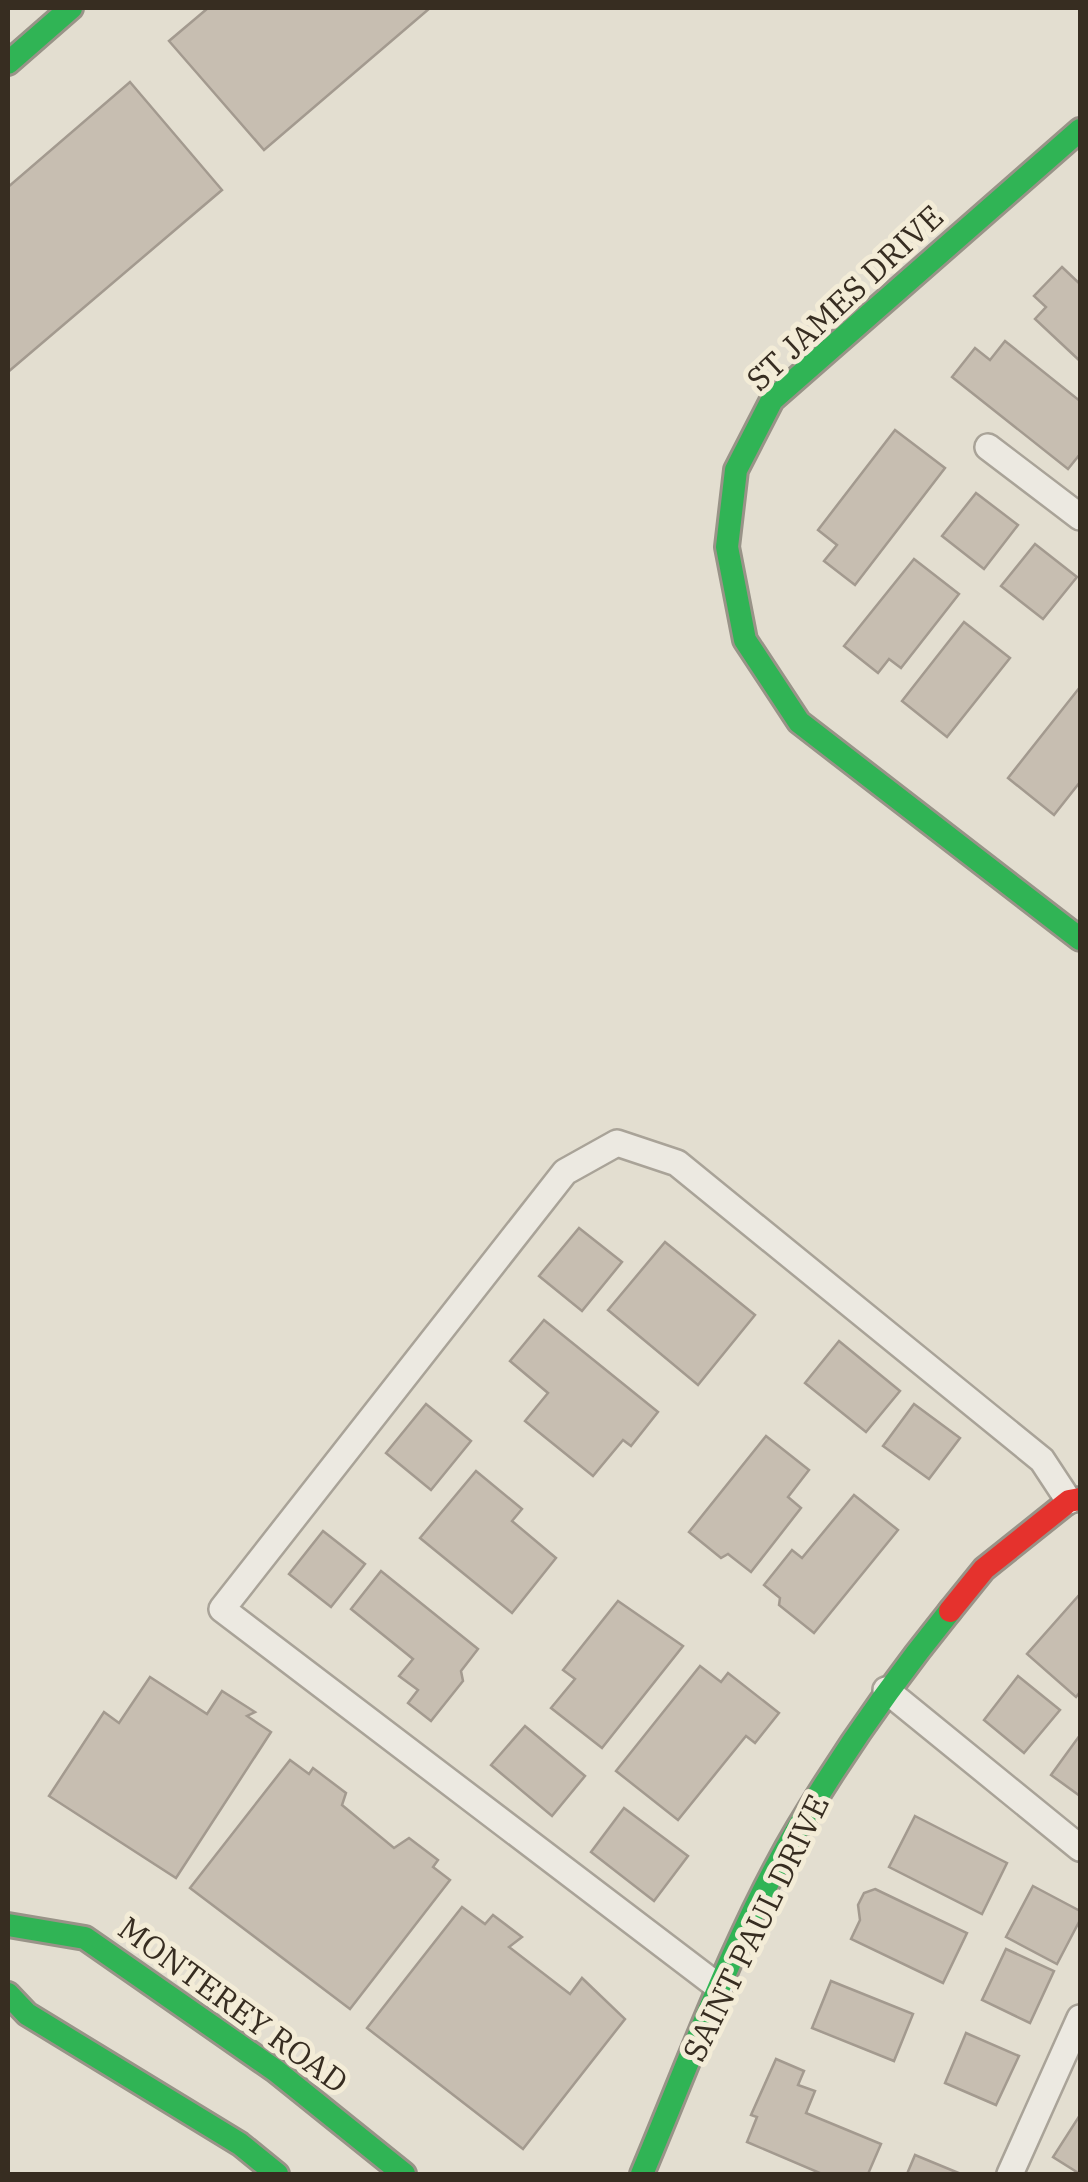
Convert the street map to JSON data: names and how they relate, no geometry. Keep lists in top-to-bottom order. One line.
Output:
{"streets":{"street":["ST JAMES DRIVE","SAINT PAUL DRIVE","MONTEREY ROAD"]}}
